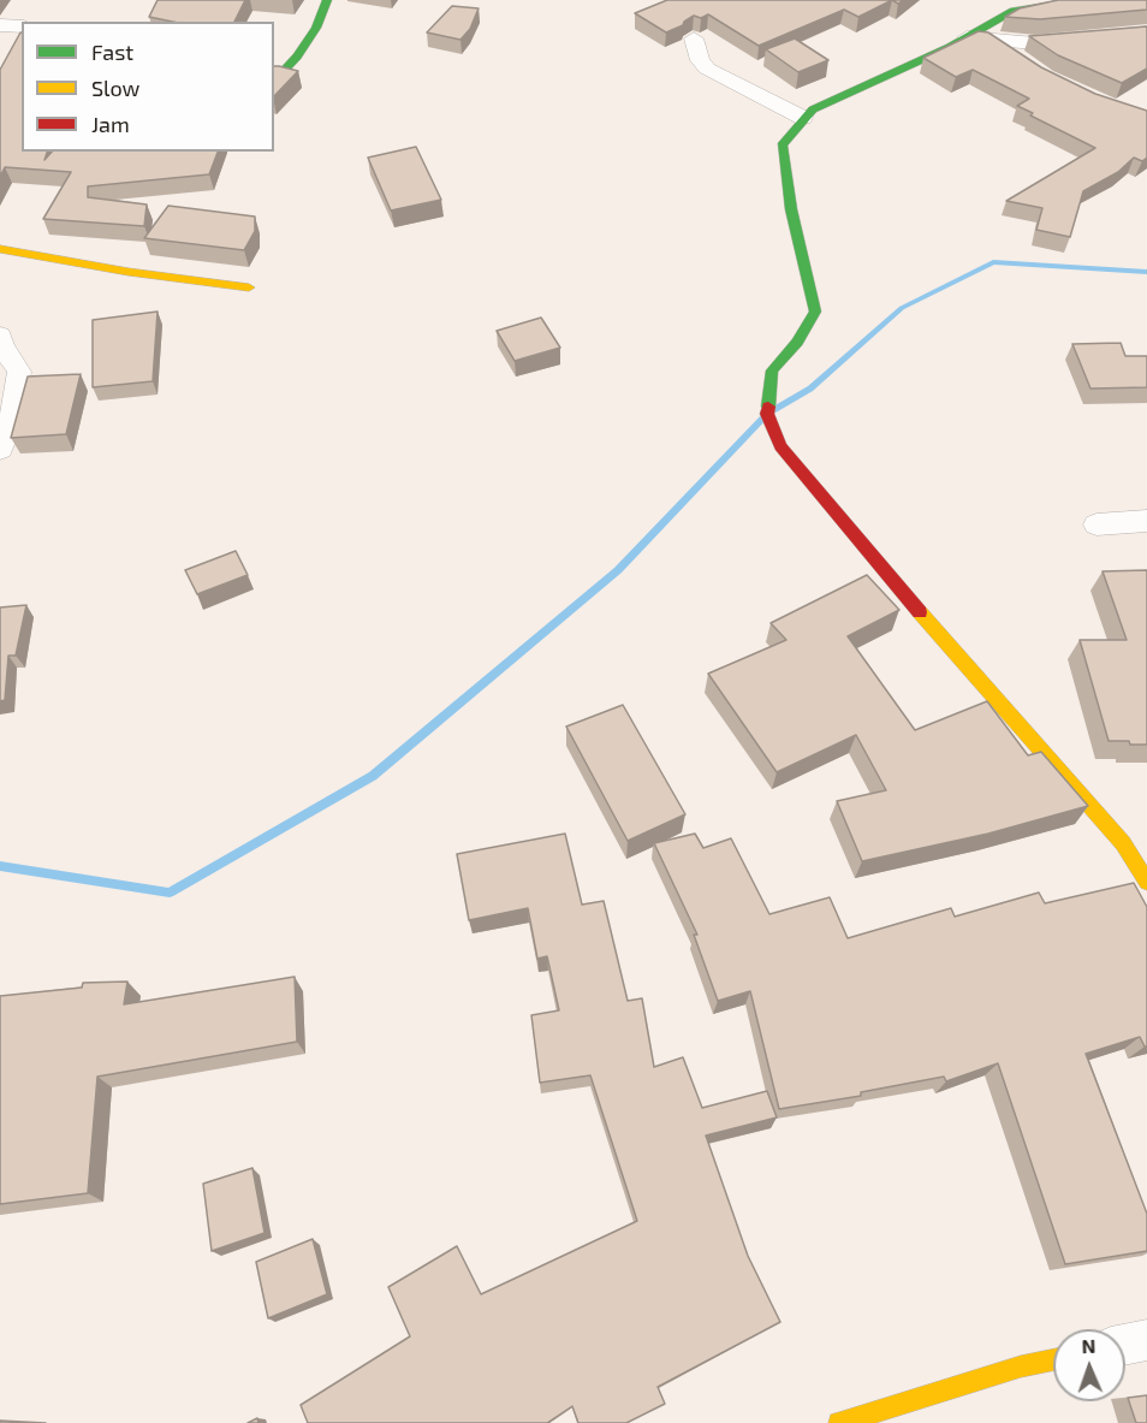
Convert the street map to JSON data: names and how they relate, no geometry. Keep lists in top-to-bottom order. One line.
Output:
{"legend":["Fast","Slow","Jam"],"north":"top"}
